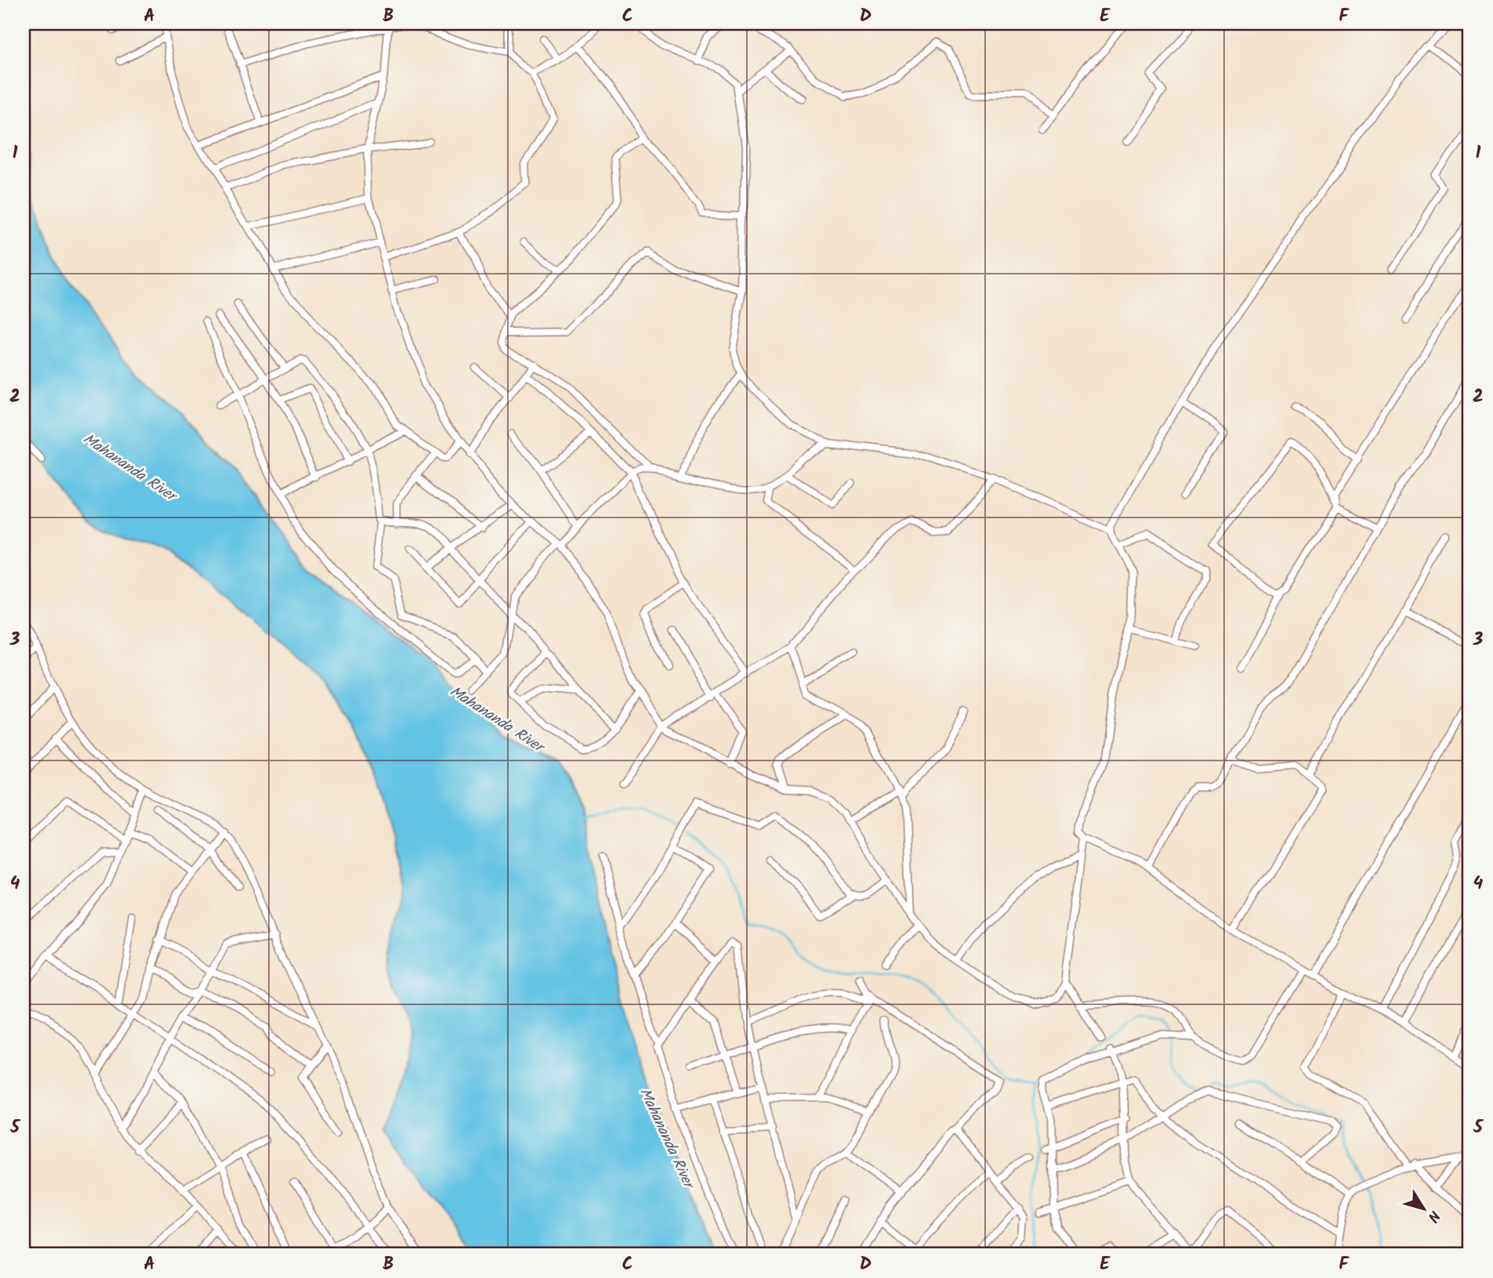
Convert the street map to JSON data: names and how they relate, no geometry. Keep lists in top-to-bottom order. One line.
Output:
{"water":["Mahananda River"],"north":"bottom right","grid":{"columns":["A","B","C","D","E","F"],"rows":["1","2","3","4","5"]}}
